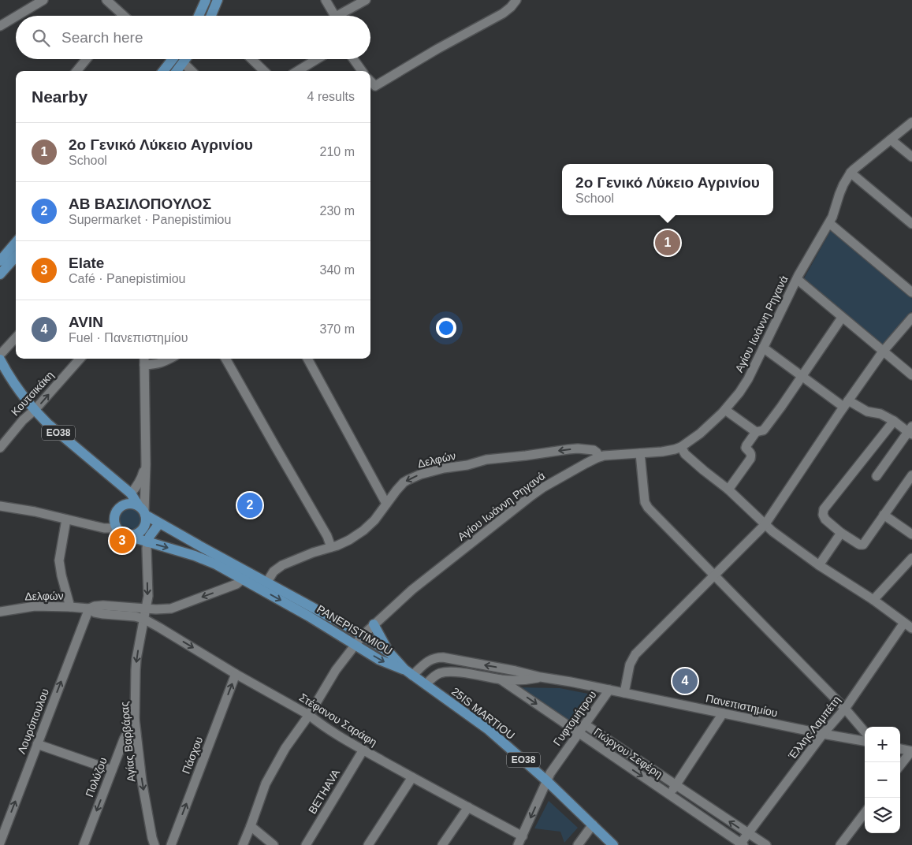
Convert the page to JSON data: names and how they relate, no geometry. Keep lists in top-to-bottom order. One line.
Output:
{"streets":{"main road":["ΕΟ38","PANEPISTIMIOU","25IS MARTIOU"],"street":["Αγίου Ιωάννη Ρηγανά","Κουτσικάκη","Δελφών","Πανεπιστημίου","Γυφτομήτρου","Στέφανου Σαράφη","Λουρόπουλου","Έλλης Λαμπέτη","Αγίας Βαρβάρας","Γιώργου Σεφέρη","Πάσχου","Πολύζου","BETHAVA"]},"crossings":[["Αγίου Ιωάννη Ρηγανά","Δελφών"],["Αγίου Ιωάννη Ρηγανά","PANEPISTIMIOU"],["Αγίου Ιωάννη Ρηγανά","Στέφανου Σαράφη"],["Κουτσικάκη","ΕΟ38"],["ΕΟ38","PANEPISTIMIOU"],["Δελφών","PANEPISTIMIOU"],["Δελφών","Στέφανου Σαράφη"],["Δελφών","Λουρόπουλου"],["Δελφών","Αγίας Βαρβάρας"],["PANEPISTIMIOU","Πανεπιστημίου"],["PANEPISTIMIOU","25IS MARTIOU"],["PANEPISTIMIOU","Αγίας Βαρβάρας"],["Πανεπιστημίου","25IS MARTIOU"],["Πανεπιστημίου","Γυφτομήτρου"],["Πανεπιστημίου","Έλλης Λαμπέτη"],["Πανεπιστημίου","Γιώργου Σεφέρη"],["25IS MARTIOU","Γυφτομήτρου"],["Γυφτομήτρου","Στέφανου Σαράφη"],["Γυφτομήτρου","Γιώργου Σεφέρη"],["Στέφανου Σαράφη","Αγίας Βαρβάρας"],["Στέφανου Σαράφη","Πάσχου"],["Στέφανου Σαράφη","BETHAVA"],["Έλλης Λαμπέτη","Γιώργου Σεφέρη"],["Αγίας Βαρβάρας","Πολύζου"]],"one_way":["Δελφών","Λουρόπουλου","Αγίας Βαρβάρας","Πάσχου","Πολύζου"],"page":{"search":"Search here","heading":["Nearby","4 results"],"list":[{"mark":"1","name":"2ο Γενικό Λύκειο Αγρινίου","note":"School","value":"210 m"},{"mark":"2","name":"ΑΒ ΒΑΣΙΛΟΠΟΥΛΟΣ","note":"Supermarket · Panepistimiou","value":"230 m"},{"mark":"3","name":"Elate","note":"Café · Panepistimiou","value":"340 m"},{"mark":"4","name":"AVIN","note":"Fuel · Πανεπιστημίου","value":"370 m"}],"popup":["2ο Γενικό Λύκειο Αγρινίου","School"],"pins":["1","2","3","4"],"map_buttons":["+","−"]}}
